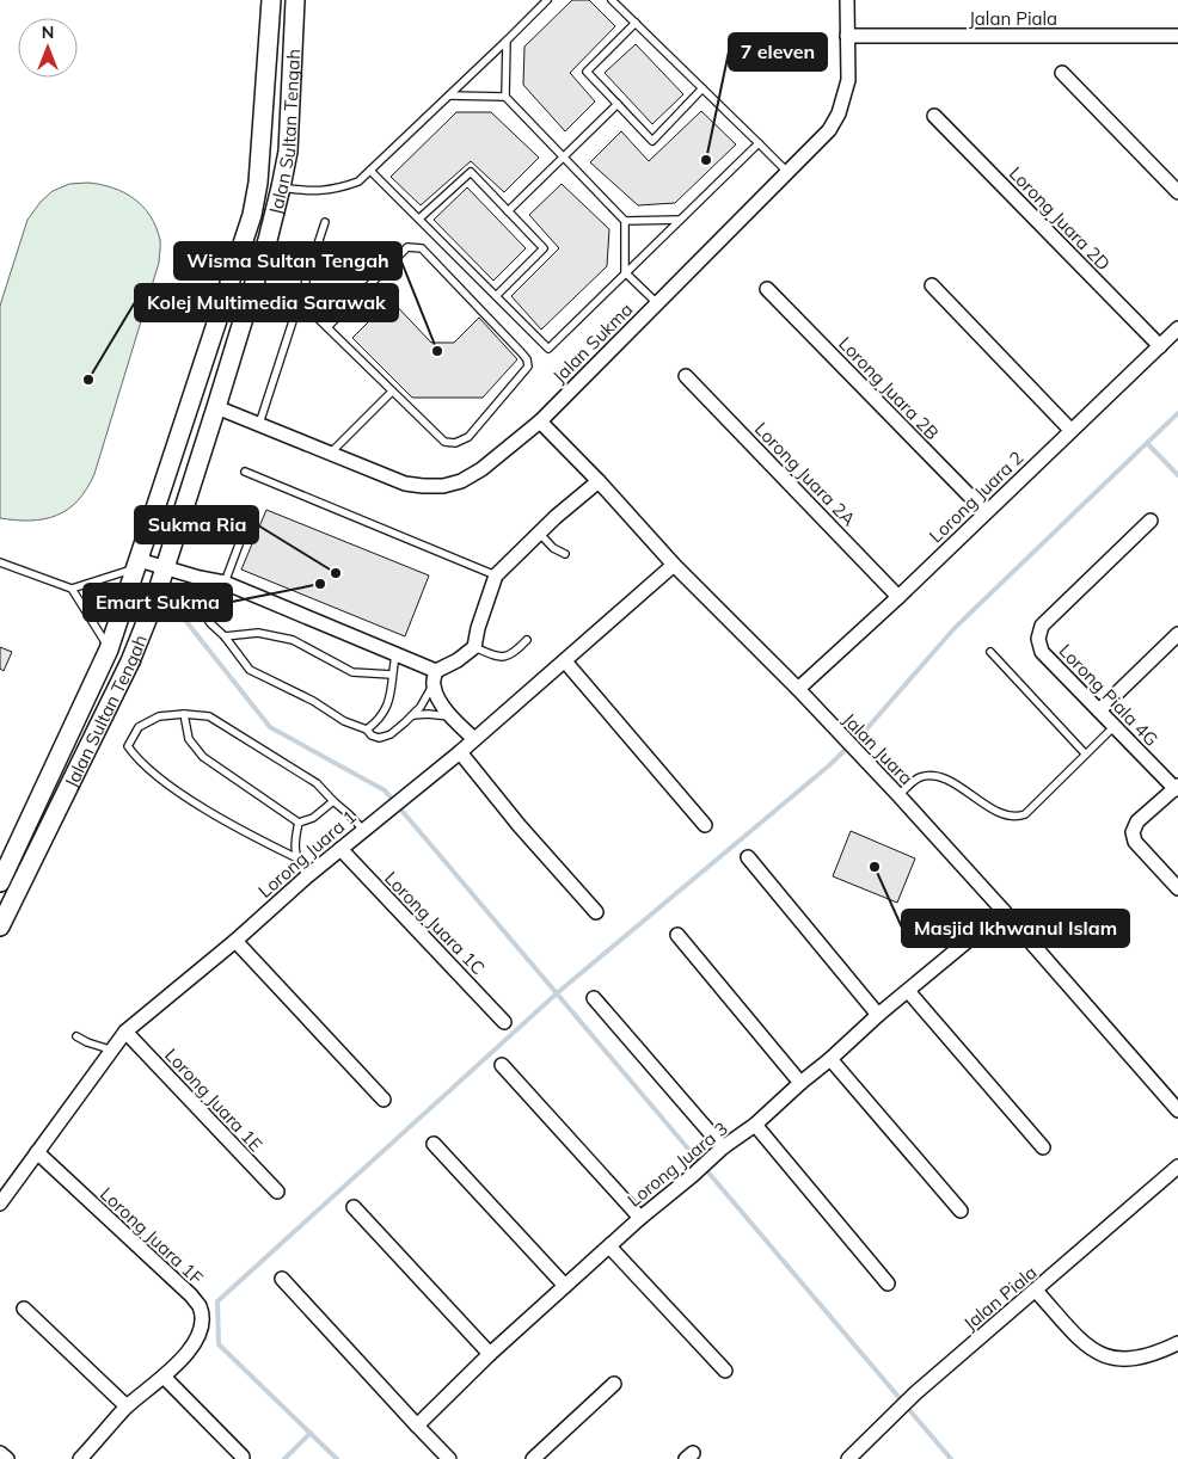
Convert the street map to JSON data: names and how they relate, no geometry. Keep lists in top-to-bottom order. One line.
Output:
{"streets":{"main road":["Jalan Sultan Tengah"],"street":["Jalan Piala","Lorong Juara 2D","Jalan Sukma","Lorong Juara 2B","Lorong Juara 2A","Lorong Juara 2","Lorong Piala 4G","Jalan Juara","Lorong Juara 1","Lorong Juara 1C","Lorong Juara 1E","Lorong Juara 3","Lorong Juara 1F"]},"crossings":[["Jalan Piala","Jalan Sukma"],["Jalan Sultan Tengah","Jalan Sukma"],["Lorong Juara 2D","Lorong Juara 2"],["Jalan Sukma","Jalan Juara"],["Lorong Juara 2B","Lorong Juara 2"],["Lorong Juara 2A","Lorong Juara 2"],["Lorong Juara 2","Jalan Juara"],["Jalan Juara","Lorong Juara 1"],["Jalan Juara","Lorong Juara 3"],["Lorong Juara 1","Lorong Juara 1C"],["Lorong Juara 1","Lorong Juara 1E"],["Lorong Juara 1","Lorong Juara 1F"]],"places":["7 eleven","Wisma Sultan Tengah","Kolej Multimedia Sarawak","Sukma Ria","Emart Sukma","Masjid Ikhwanul Islam"],"north":"top"}
